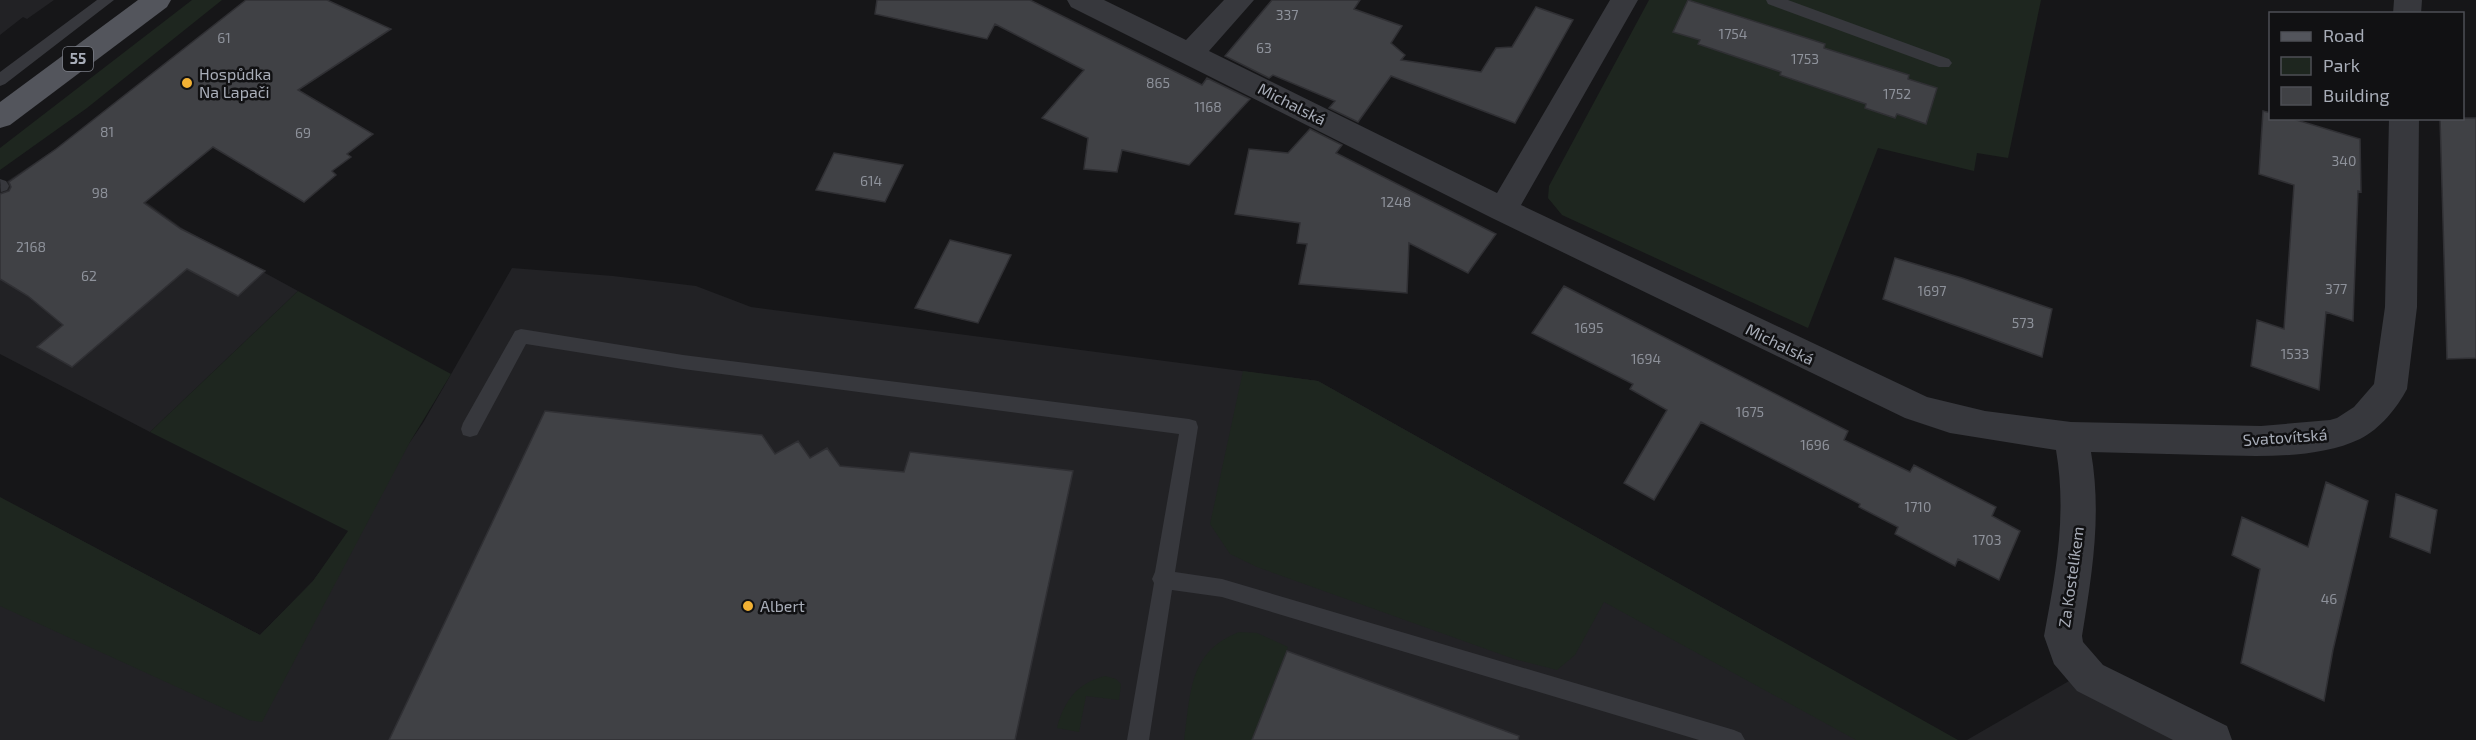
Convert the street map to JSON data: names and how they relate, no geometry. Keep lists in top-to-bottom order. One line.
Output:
{"streets":{"main road":["55"],"street":["Michalská","Svatovítská","Za Kostelíkem"]},"crossings":[["Michalská","Svatovítská"],["Michalská","Za Kostelíkem"],["Svatovítská","Za Kostelíkem"]],"places":["Hospůdka Na Lapači","Albert"],"house_numbers":["337","1754","61","63","1753","865","1752","1168","81","69","340","614","98","1248","2168","62","377","1697","573","1695","1533","1694","1675","1696","1710","1703","46"],"legend":["Road","Park","Building"]}
